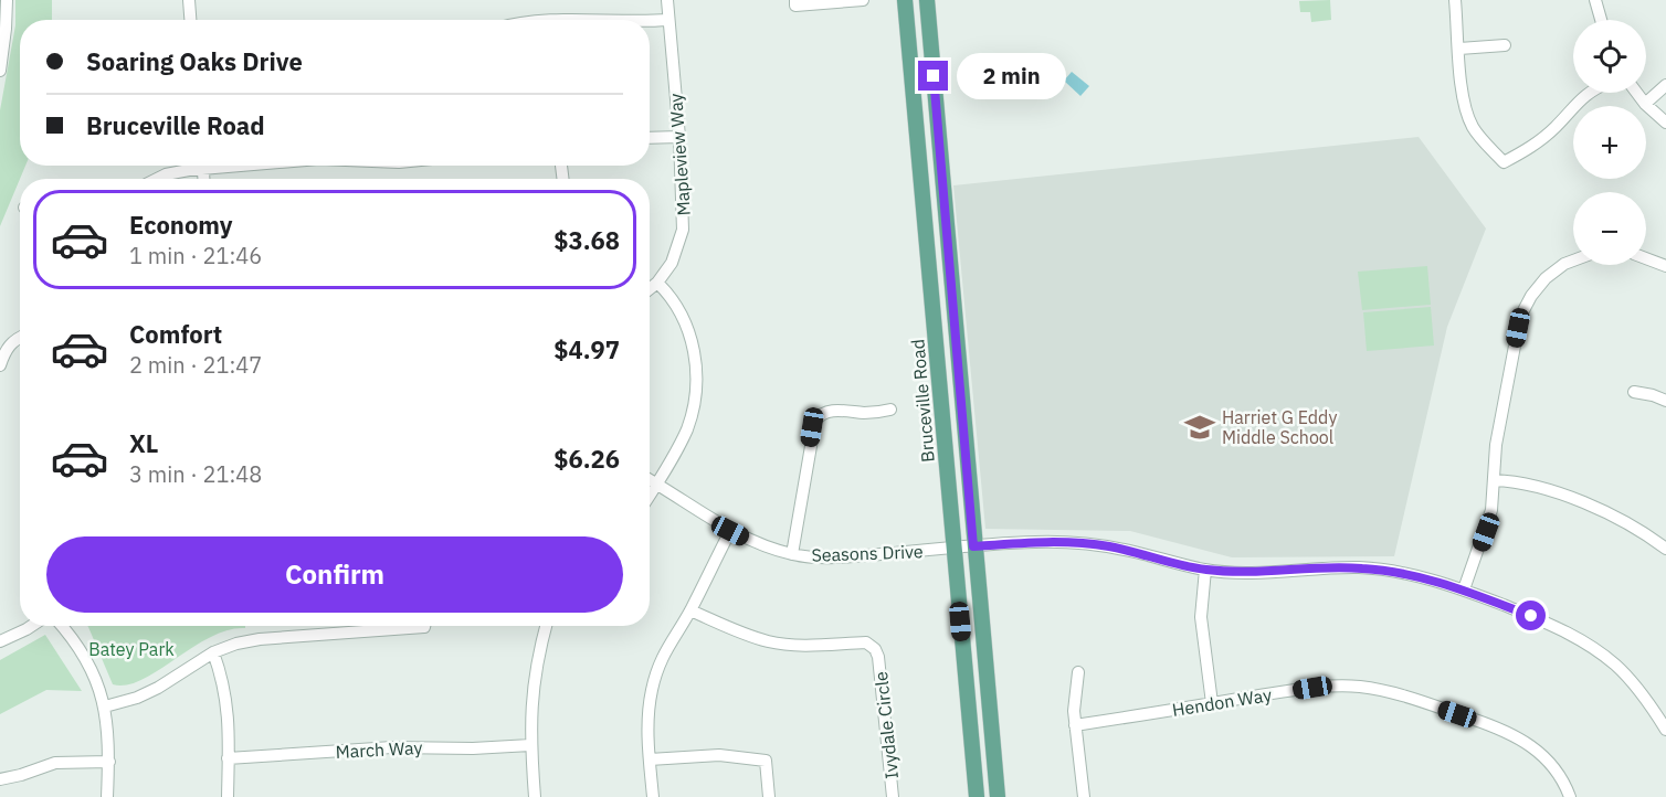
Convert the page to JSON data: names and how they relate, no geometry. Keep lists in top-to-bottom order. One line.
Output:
{"streets":{"main road":["Bruceville Road"],"street":["Mapleview Way","Seasons Drive","Hendon Way","Ivydale Circle","March Way"]},"crossings":[["Bruceville Road","Seasons Drive"]],"parks":["Batey Park"],"places":{"school or university":["Harriet G Eddy Middle School"]},"page":{"map_buttons":["+","−"],"banner":["Soaring Oaks Drive","Bruceville Road"],"bubble":"2 min","list":[{"name":"Economy","note":"1 min · 21:46","value":"$3.68"},{"name":"Comfort","note":"2 min · 21:47","value":"$4.97"},{"name":"XL","note":"3 min · 21:48","value":"$6.26"}],"buttons":"Confirm"}}
